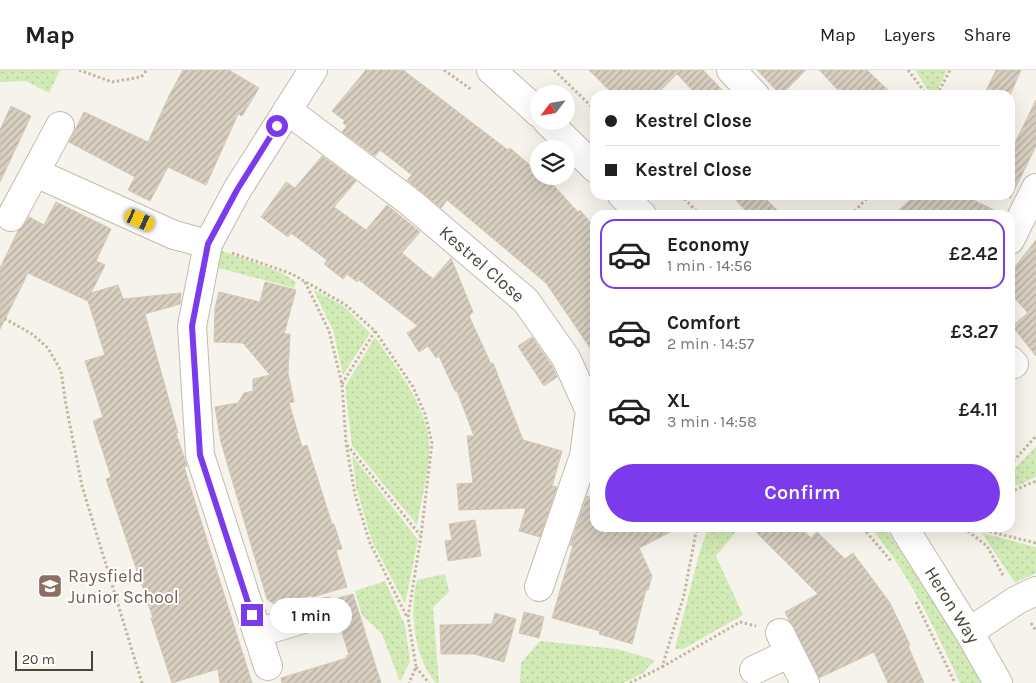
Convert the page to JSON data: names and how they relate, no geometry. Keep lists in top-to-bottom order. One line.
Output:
{"streets":{"street":["Kestrel Close","Heron Way"]},"places":{"school or university":["Raysfield Junior School"]},"scale_bar":"20 m","north":"bottom left","page":{"header":"Map","nav":["Map","Layers","Share"],"banner":["Kestrel Close","Kestrel Close"],"list":[{"name":"Economy","note":"1 min · 14:56","value":"£2.42"},{"name":"Comfort","note":"2 min · 14:57","value":"£3.27"},{"name":"XL","note":"3 min · 14:58","value":"£4.11"}],"buttons":"Confirm","bubble":"1 min","scale":"20 m"}}
